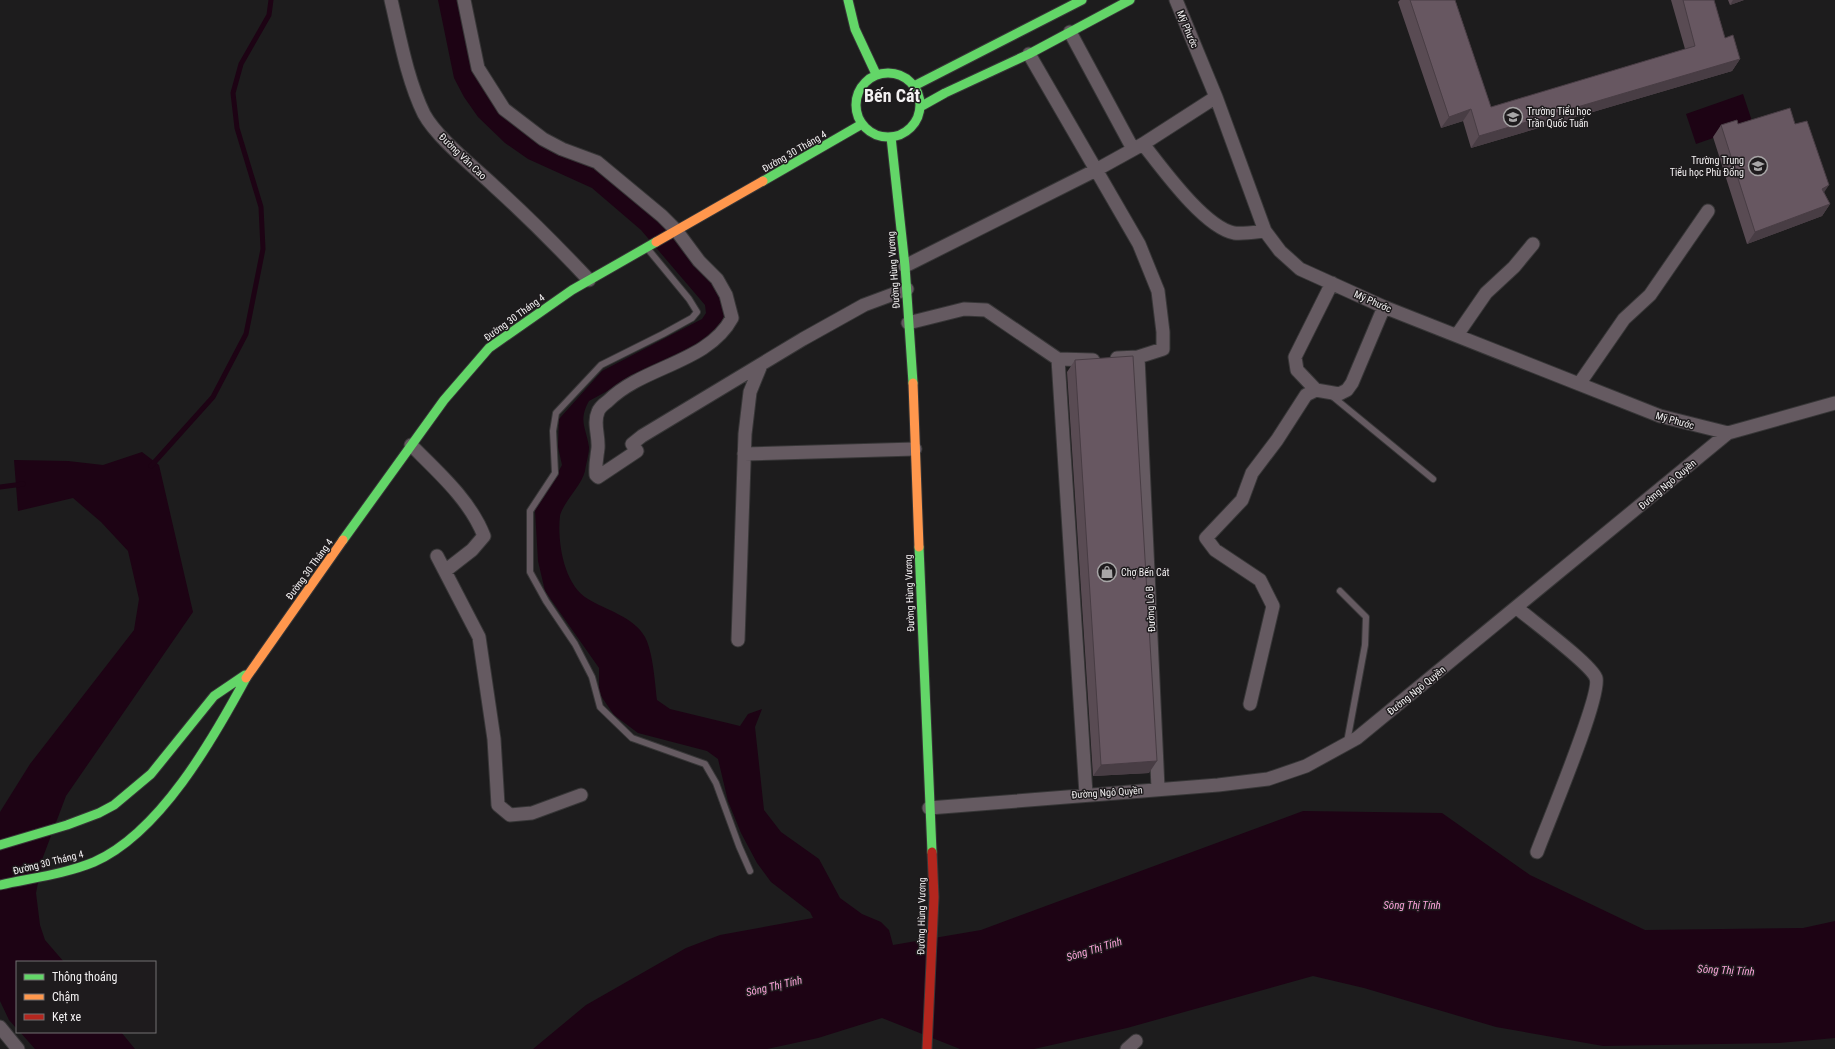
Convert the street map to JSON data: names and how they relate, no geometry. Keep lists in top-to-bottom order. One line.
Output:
{"streets":{"main road":["Đường 30 Tháng 4","Đường Hùng Vương"],"street":["Mỹ Phước","Đường Văn Cao","Đường Ngô Quyền","Đường Lô B"]},"crossings":[["Mỹ Phước","Đường Ngô Quyền"],["Đường 30 Tháng 4","Đường Văn Cao"],["Đường 30 Tháng 4","Đường Hùng Vương"],["Đường Hùng Vương","Đường Ngô Quyền"],["Đường Ngô Quyền","Đường Lô B"]],"districts":["Bến Cát"],"water":["Sông Thị Tính"],"places":{"school or university":["Trường Tiểu học Trần Quốc Tuấn","Trường Trung Tiểu học Phù Đổng"],"shop":["Chợ Bến Cát"]},"legend":["Thông thoáng","Chậm","Kẹt xe"]}
